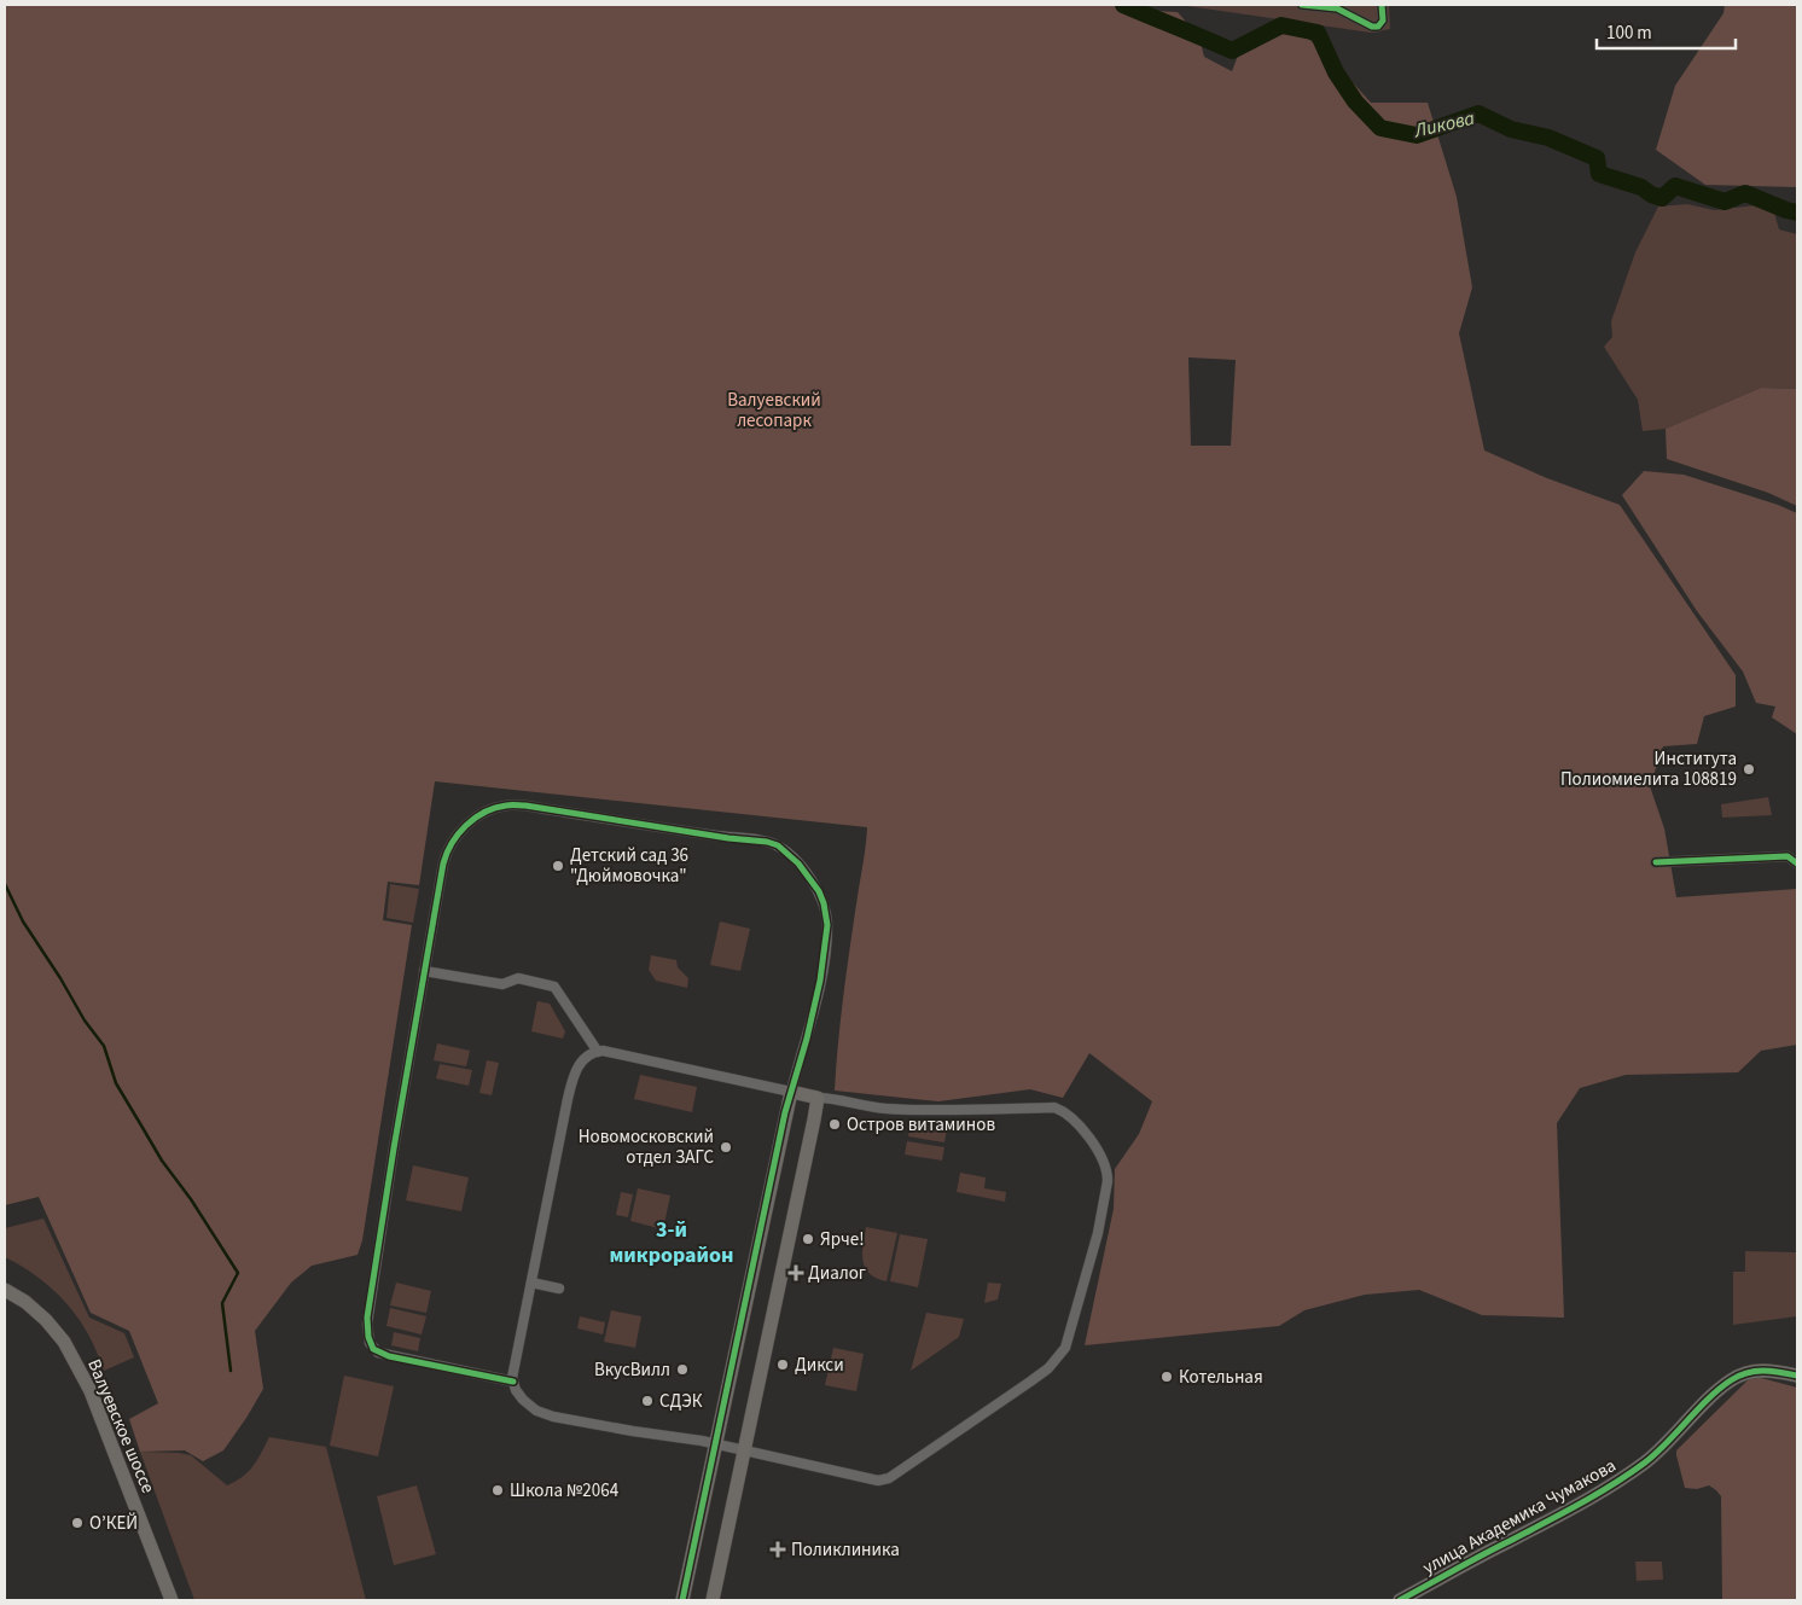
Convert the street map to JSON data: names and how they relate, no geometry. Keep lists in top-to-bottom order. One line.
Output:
{"streets":{"street":["Валуевское шоссе","улица Академика Чумакова"]},"districts":["3-й микрорайон"],"water":["Ликова"],"parks":["Валуевский лесопарк"],"places":{"other":["Института Полиомиелита 108819","Детский сад 36 \"Дюймовочка\"","Остров витаминов","Новомосковский отдел ЗАГС","Ярче!","Дикси","ВкусВилл","Котельная","СДЭК","Школа №2064","О’КЕЙ"],"health":["Диалог","Поликлиника"]},"scale_bar":"100 m"}
